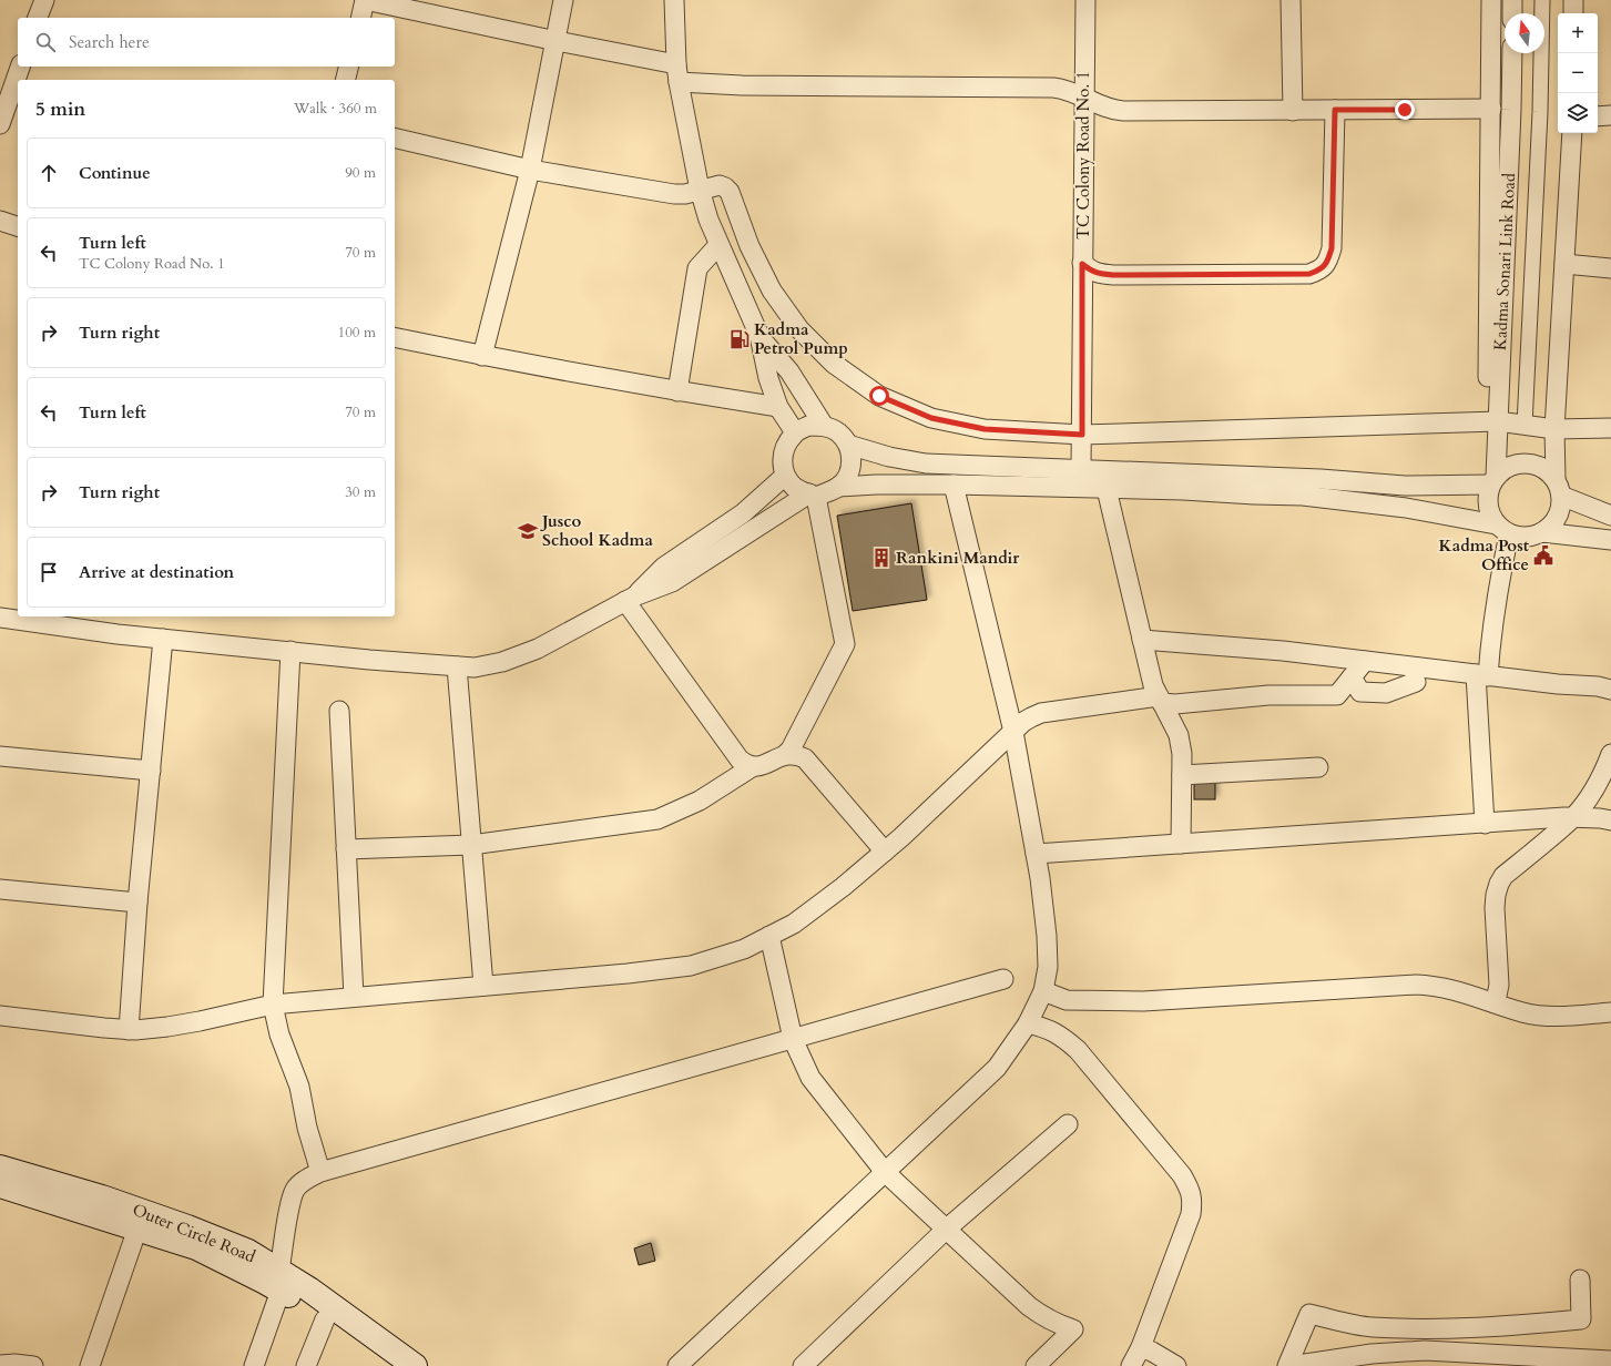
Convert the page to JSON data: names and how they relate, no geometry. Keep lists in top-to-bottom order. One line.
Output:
{"streets":{"main road":["Outer Circle Road"],"street":["TC Colony Road No. 1","Kadma Sonari Link Road"]},"places":{"fuel station":["Kadma Petrol Pump"],"school or university":["Jusco School Kadma"],"public building":["Kadma Post Office"],"building":["Rankini Mandir"]},"north":"top","page":{"map_buttons":["+","−"],"search":"Search here","heading":["5 min","Walk · 360 m"],"list":[["Continue","90 m"],["Turn left","TC Colony Road No. 1","70 m"],["Turn right","100 m"],["Turn left","70 m"],["Turn right","30 m"],"Arrive at destination"]}}
